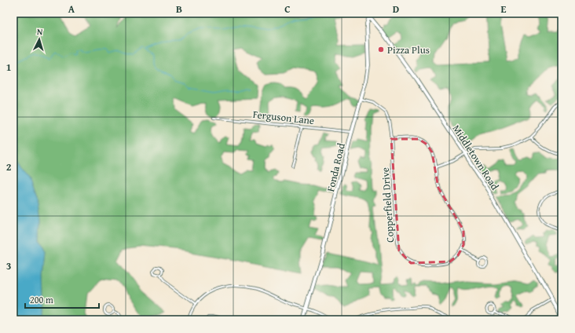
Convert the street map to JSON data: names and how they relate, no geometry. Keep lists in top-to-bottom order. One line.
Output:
{"streets":{"street":["Ferguson Lane","Middletown Road","Fonda Road","Copperfield Drive"]},"crossings":[["Ferguson Lane","Fonda Road"],["Middletown Road","Fonda Road"],["Fonda Road","Copperfield Drive"]],"places":["Pizza Plus"],"scale_bar":"200 m","north":"top","grid":{"columns":["A","B","C","D","E"],"rows":["1","2","3"]}}
